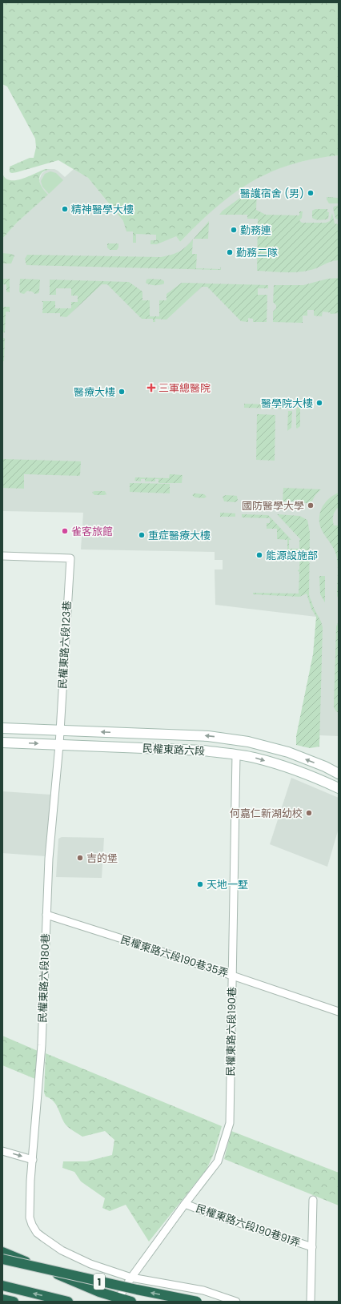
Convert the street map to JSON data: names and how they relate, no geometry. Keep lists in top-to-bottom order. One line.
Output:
{"streets":{"highway":["1"],"main road":["民權東路六段"],"street":["民權東路六段123巷","民權東路六段190巷35弄","民權東路六段180巷","民權東路六段190巷","民權東路六段190巷91弄"]},"crossings":[["民權東路六段123巷","民權東路六段"],["民權東路六段123巷","民權東路六段180巷"],["民權東路六段","民權東路六段180巷"],["民權東路六段","民權東路六段190巷"],["民權東路六段190巷35弄","民權東路六段180巷"],["民權東路六段190巷35弄","民權東路六段190巷"],["民權東路六段180巷","民權東路六段190巷"],["民權東路六段190巷","民權東路六段190巷91弄"]],"places":{"other":["醫護宿舍 (男)","精神醫學大樓","勤務連","勤務二隊","醫療大樓","醫學院大樓","國防醫學大學","雀客旅館","重症醫療大樓","能源設施部","何嘉仁新湖幼校","吉的堡","天地一墅"],"health":["三軍總醫院"]}}
